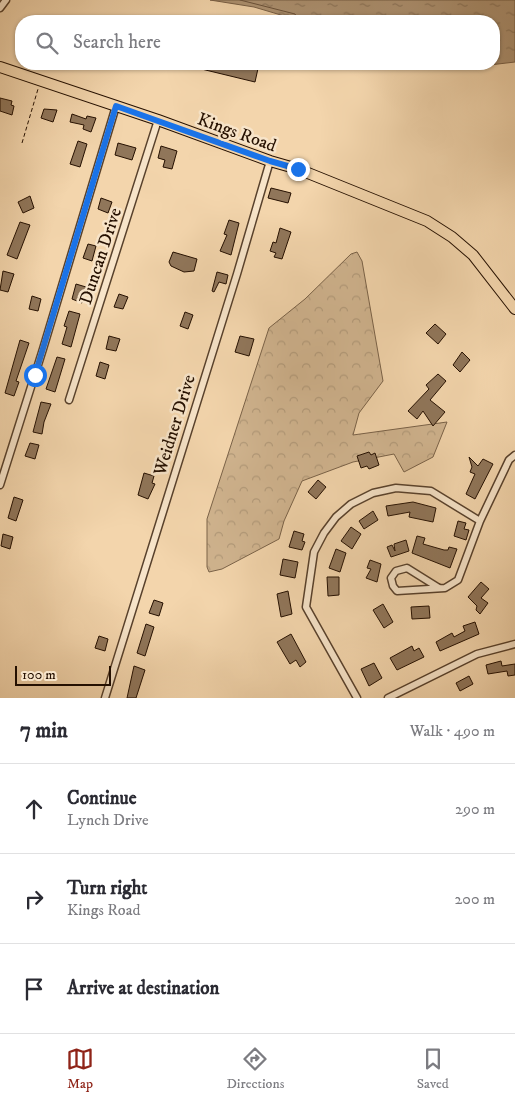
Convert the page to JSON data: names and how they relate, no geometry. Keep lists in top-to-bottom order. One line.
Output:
{"streets":{"main road":["Kings Road"],"street":["Duncan Drive","Weidner Drive"]},"crossings":[["Kings Road","Duncan Drive"],["Kings Road","Weidner Drive"]],"scale_bar":"100 m","page":{"search":"Search here","scale":"100 m","heading":["7 min","Walk · 490 m"],"list":[["Continue","Lynch Drive","290 m"],["Turn right","Kings Road","200 m"],"Arrive at destination"],"nav":["Map","Directions","Saved"]}}
